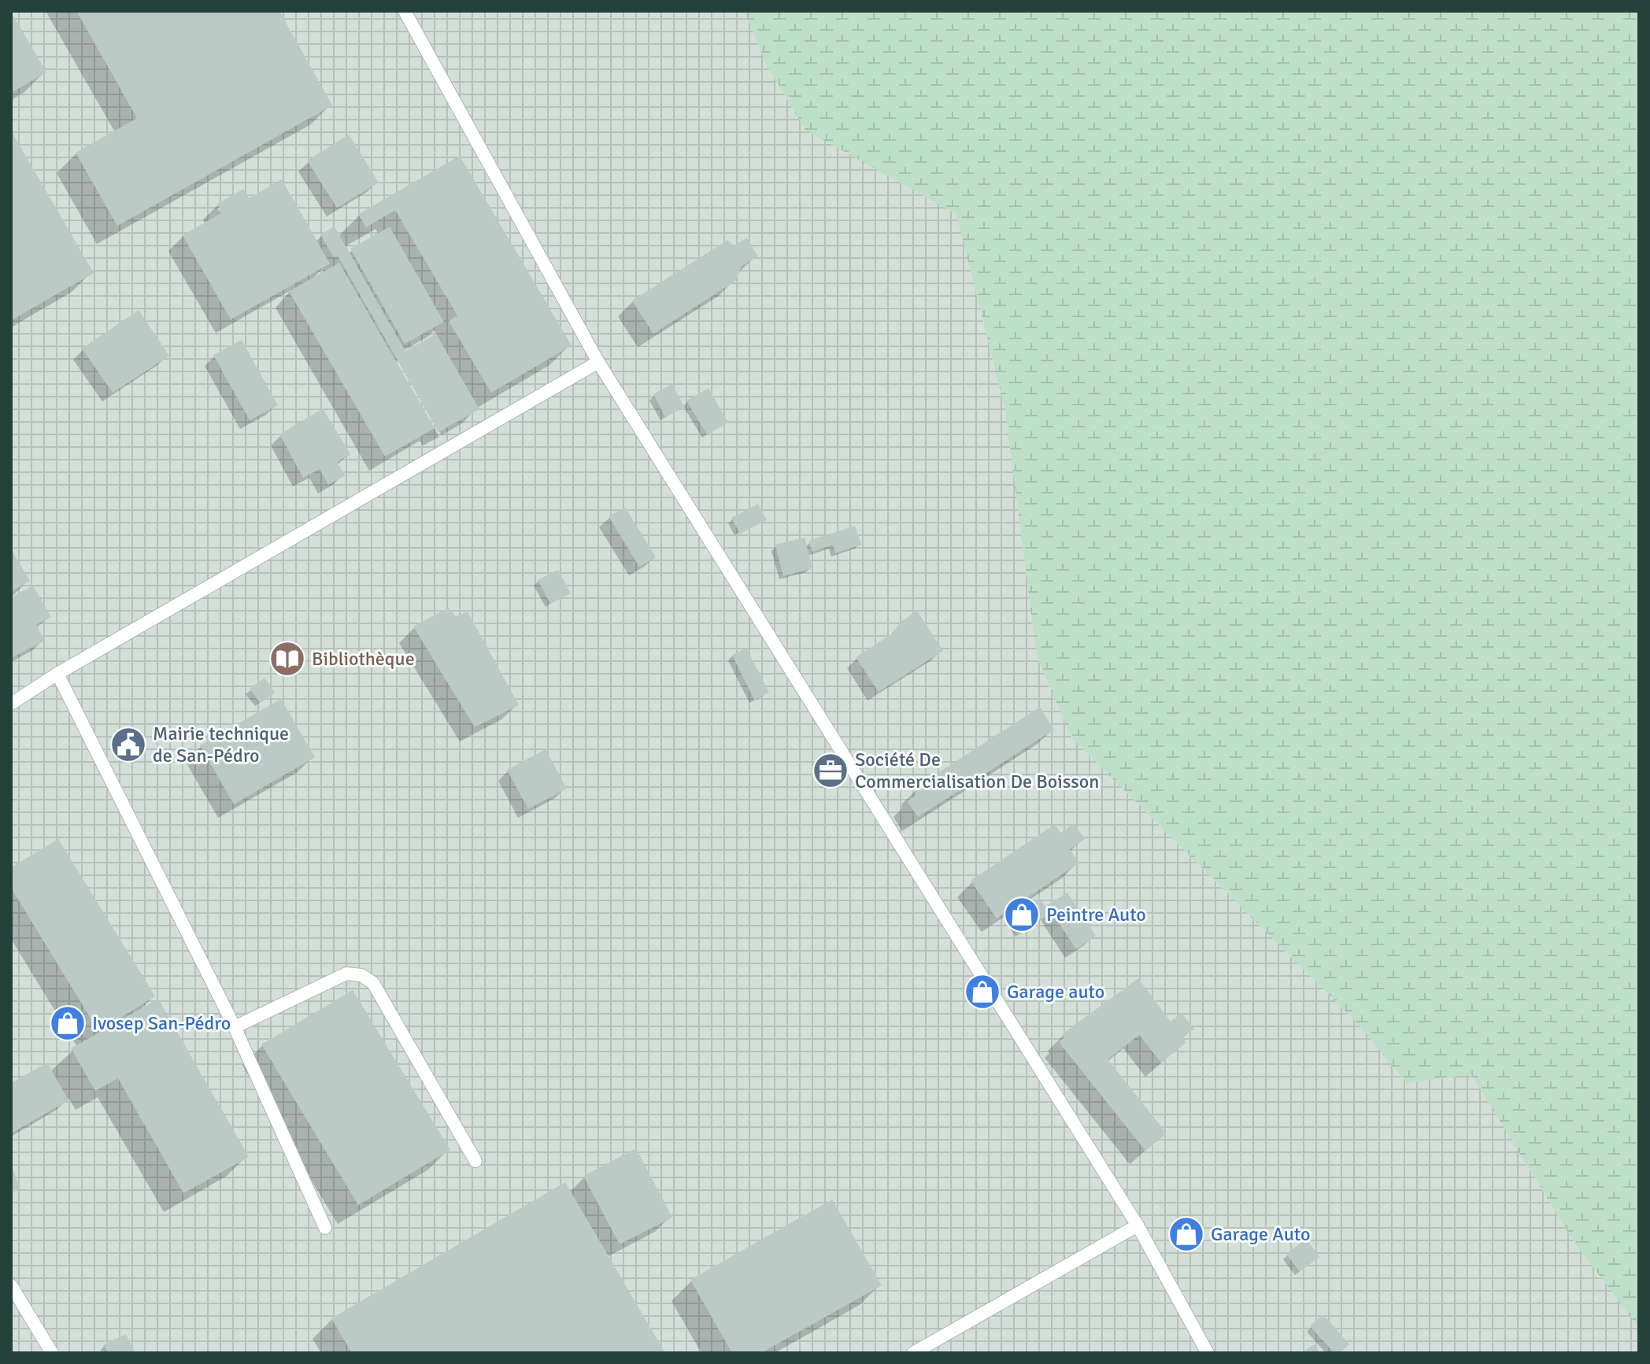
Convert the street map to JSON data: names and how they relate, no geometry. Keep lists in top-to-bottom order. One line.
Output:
{"places":{"library":["Bibliothèque"],"public building":["Mairie technique de San-Pédro"],"office":["Société De Commercialisation De Boisson"],"shop":["Peintre Auto","Garage auto","Ivosep San-Pédro","Garage Auto"]}}
